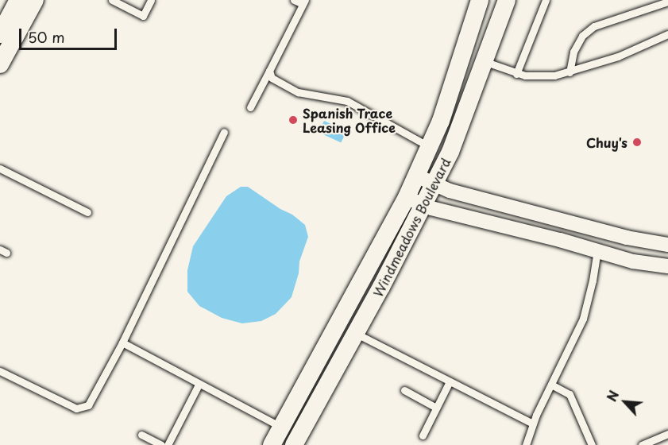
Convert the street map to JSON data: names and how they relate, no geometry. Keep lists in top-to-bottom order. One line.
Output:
{"streets":{"street":["Windmeadows Boulevard"]},"places":["Spanish Trace Leasing Office","Chuy's"],"scale_bar":"50 m","north":"top left"}
